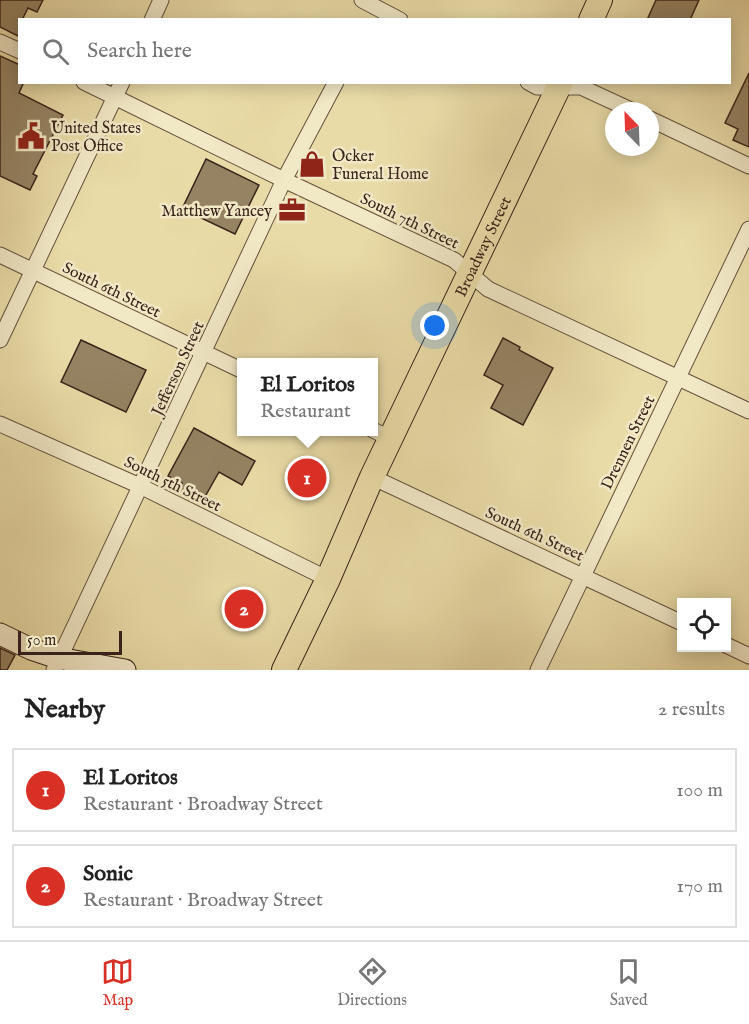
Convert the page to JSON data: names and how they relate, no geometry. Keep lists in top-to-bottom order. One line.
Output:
{"streets":{"main road":["Broadway Street"],"street":["South 7th Street","South 6th Street","Jefferson Street","Drennen Street","South 5th Street"]},"crossings":[["South 7th Street","Broadway Street"],["South 7th Street","Jefferson Street"],["South 7th Street","Drennen Street"],["Broadway Street","South 6th Street"],["Broadway Street","South 5th Street"],["South 6th Street","Jefferson Street"],["South 6th Street","Drennen Street"],["Jefferson Street","South 5th Street"]],"places":{"public building":["United States Post Office"],"shop":["Ocker Funeral Home"],"office":["Matthew Yancey"]},"scale_bar":"50 m","north":"top left","page":{"search":"Search here","popup":["El Loritos","Restaurant"],"pins":["1","2"],"scale":"50 m","heading":["Nearby","2 results"],"list":[{"mark":"1","name":"El Loritos","note":"Restaurant · Broadway Street","value":"100 m"},{"mark":"2","name":"Sonic","note":"Restaurant · Broadway Street","value":"170 m"}],"nav":["Map","Directions","Saved"]}}
